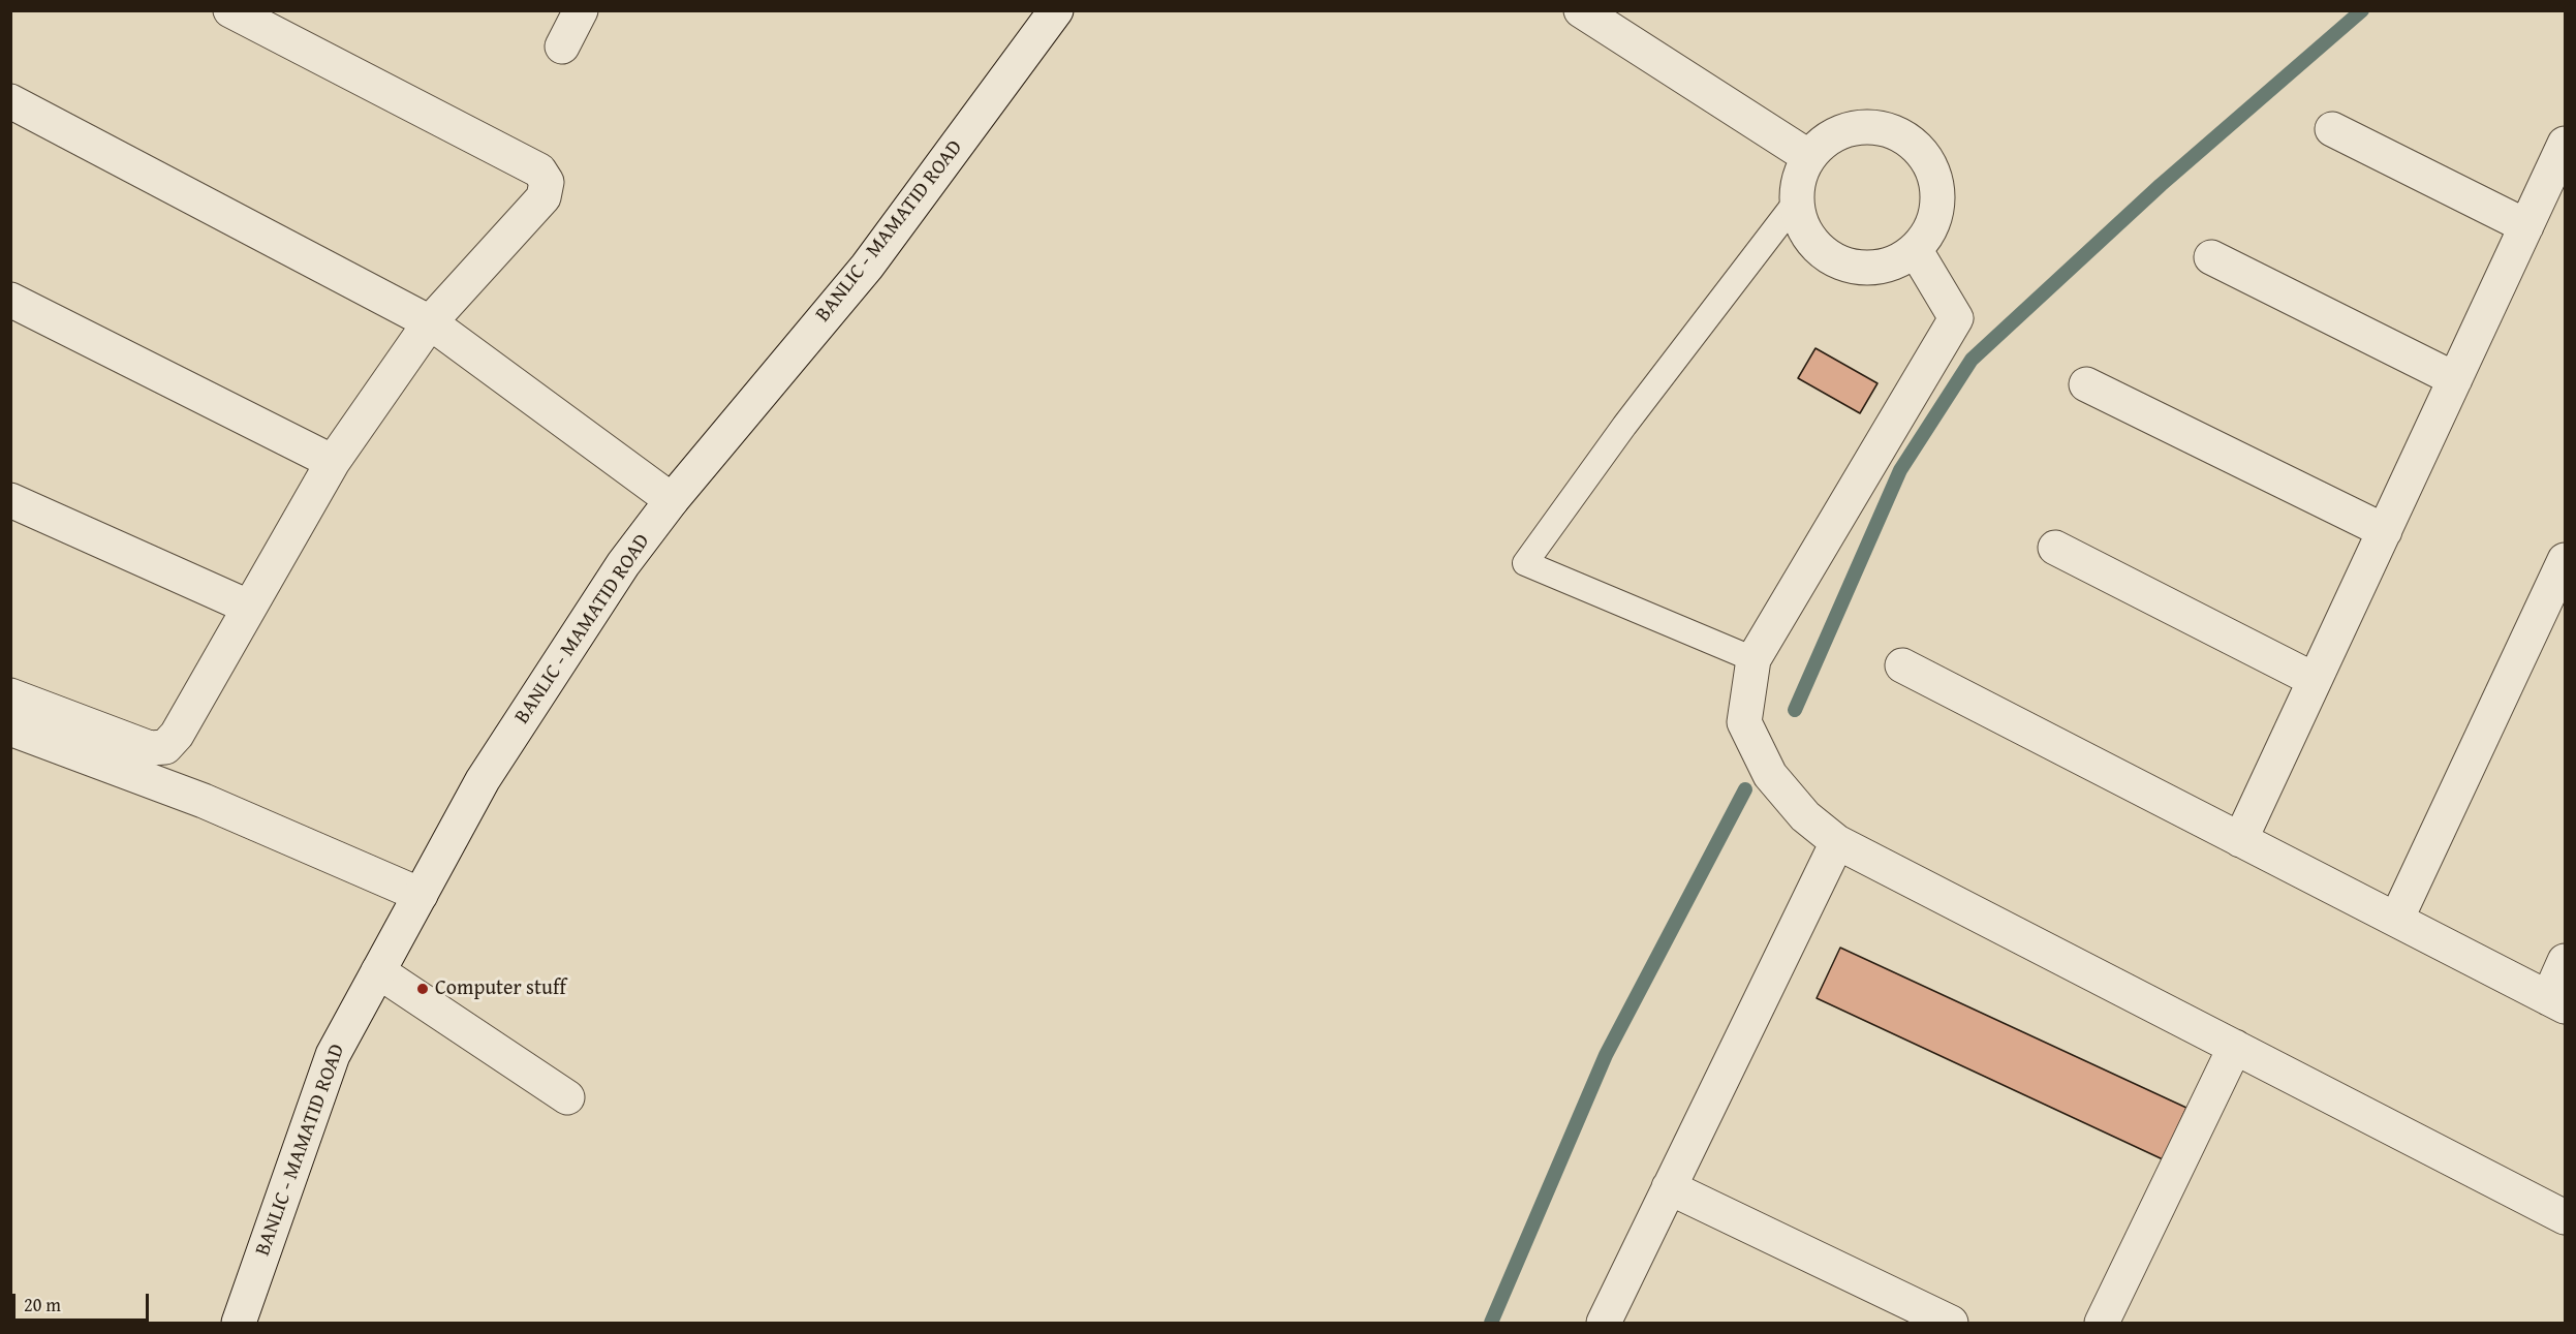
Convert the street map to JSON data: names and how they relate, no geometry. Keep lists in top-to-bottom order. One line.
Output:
{"streets":{"street":["BANLIC - MAMATID ROAD"]},"places":["Computer stuff"],"scale_bar":"20 m"}
